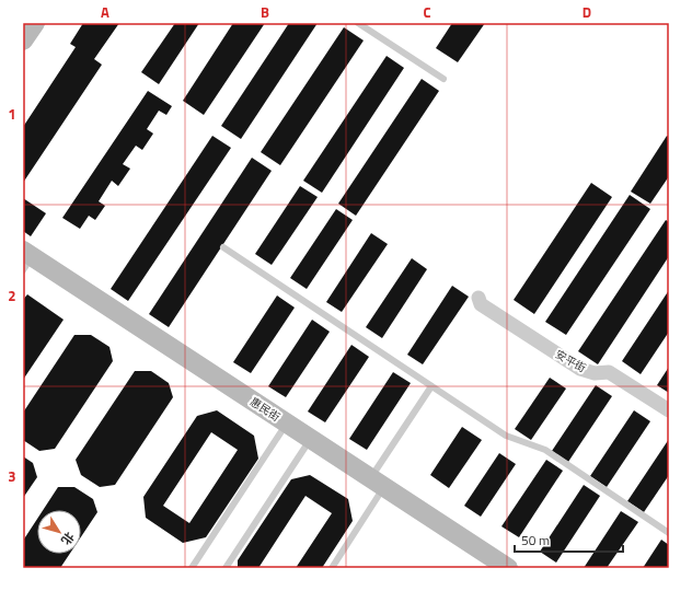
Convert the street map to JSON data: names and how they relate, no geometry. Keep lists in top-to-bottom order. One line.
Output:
{"streets":{"street":["安平街","惠民街"]},"scale_bar":"50 m","north":"bottom right","grid":{"columns":["A","B","C","D"],"rows":["1","2","3"]}}
